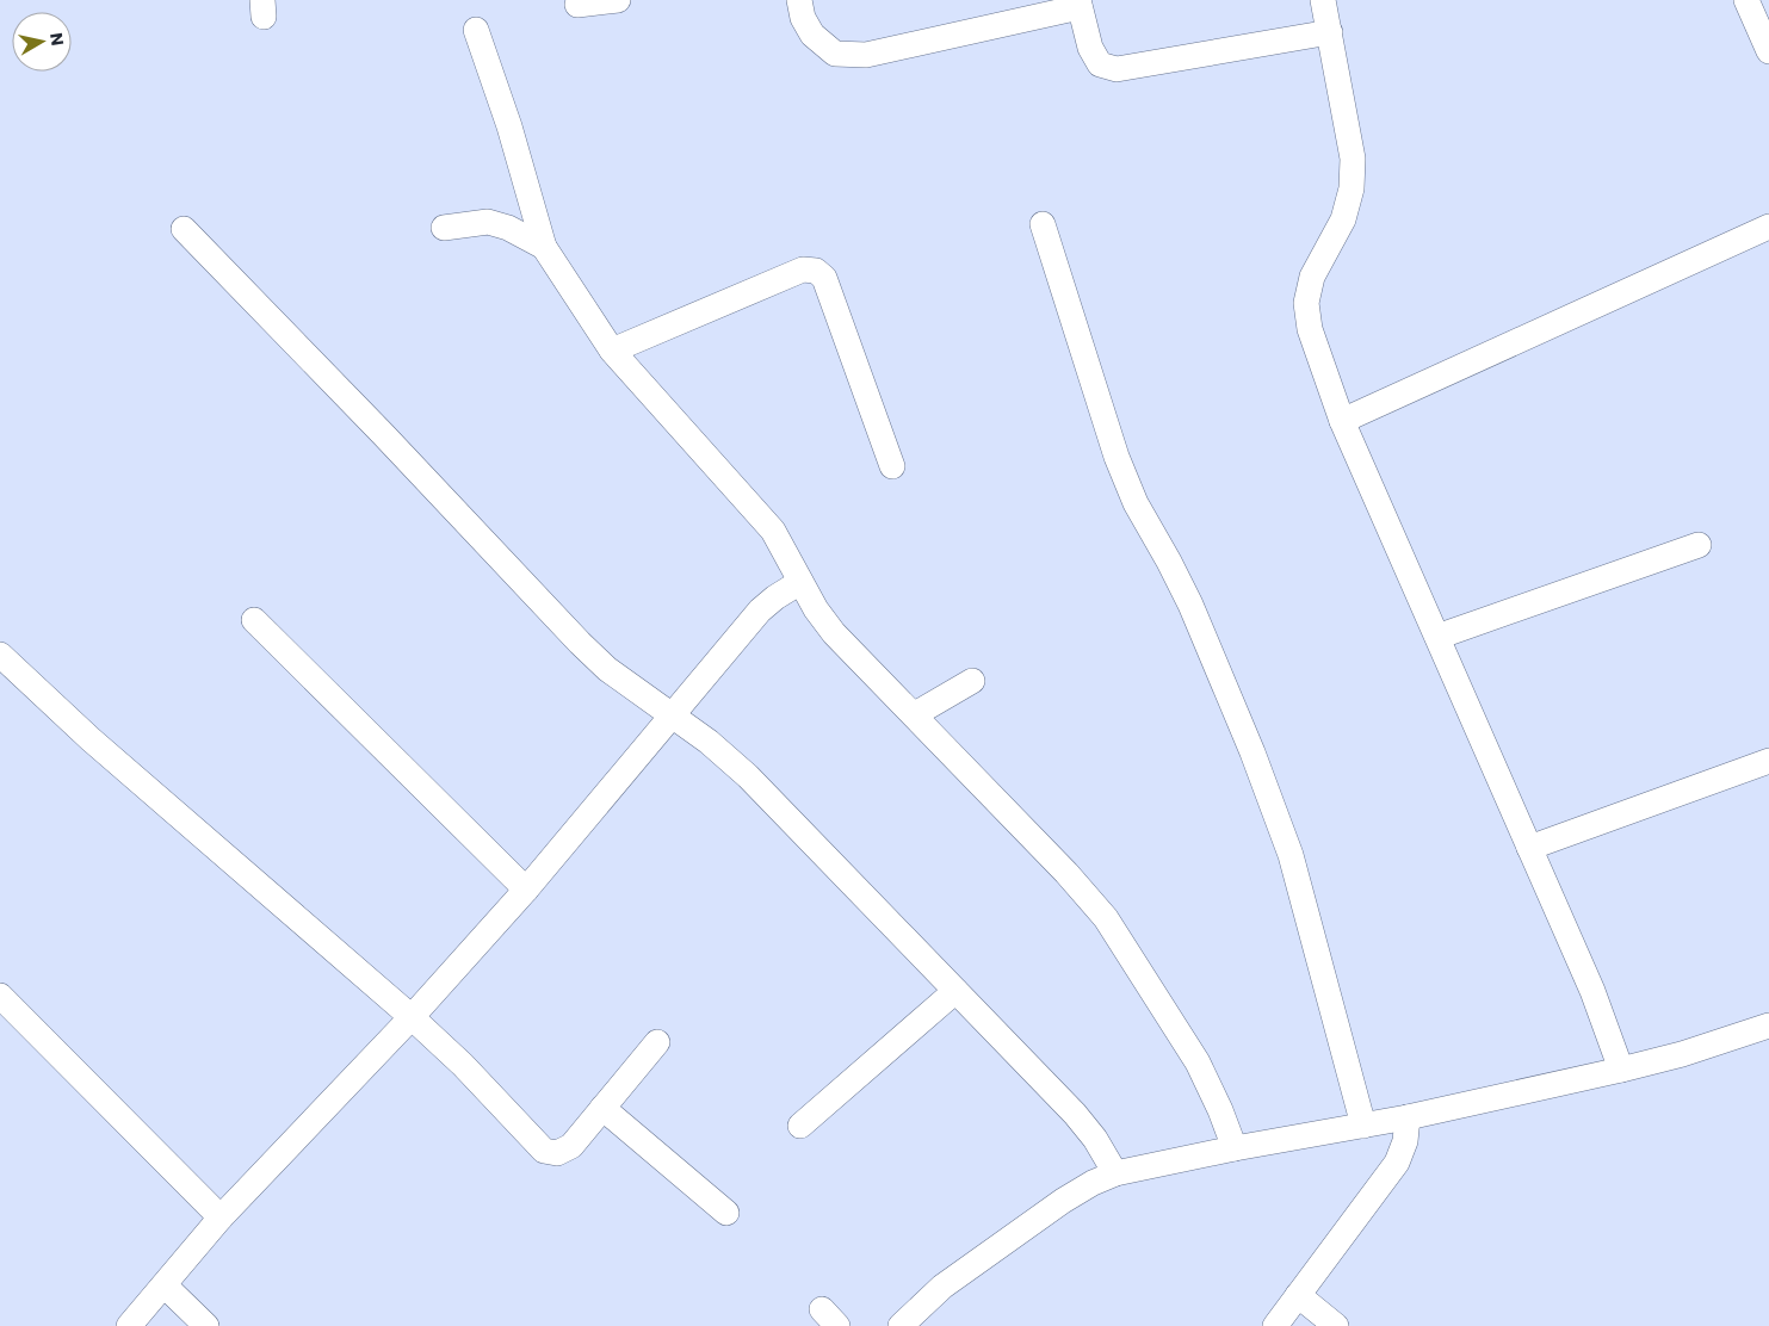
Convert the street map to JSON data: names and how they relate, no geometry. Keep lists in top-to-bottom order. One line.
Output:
{"north":"right"}
